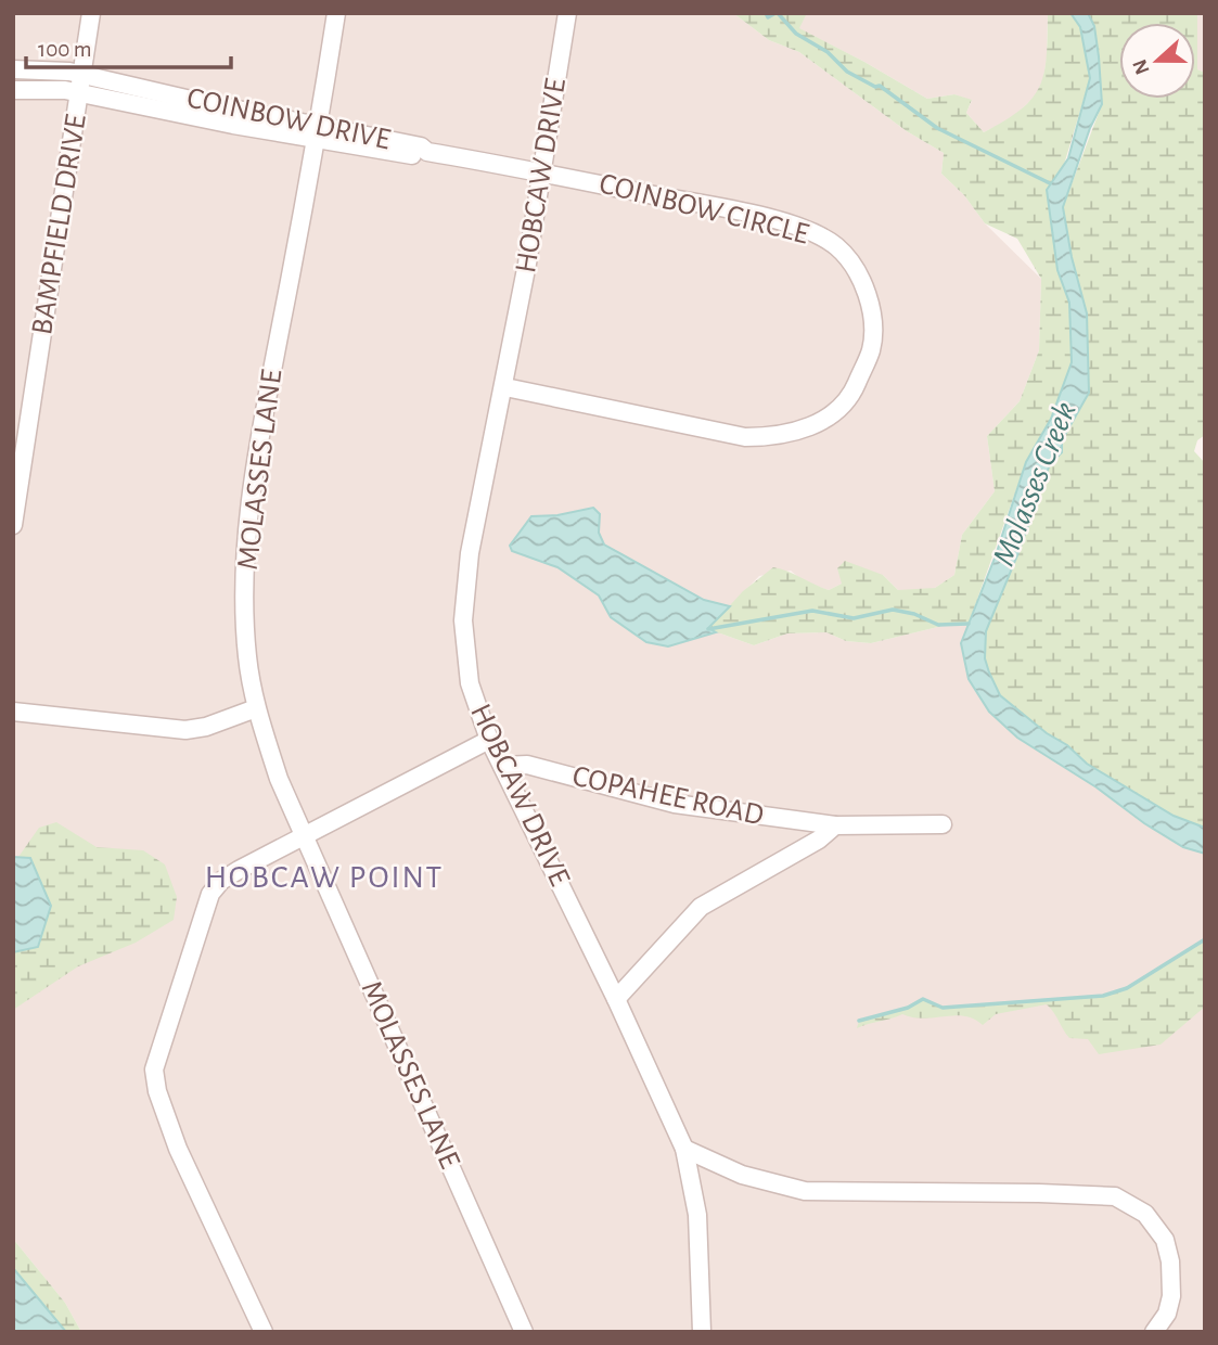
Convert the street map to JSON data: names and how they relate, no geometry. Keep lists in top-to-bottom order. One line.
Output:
{"streets":{"street":["COINBOW DRIVE","HOBCAW DRIVE","COINBOW CIRCLE","BAMPFIELD DRIVE","MOLASSES LANE","COPAHEE ROAD"]},"crossings":[["COINBOW DRIVE","HOBCAW DRIVE"],["COINBOW DRIVE","COINBOW CIRCLE"],["COINBOW DRIVE","BAMPFIELD DRIVE"],["COINBOW DRIVE","MOLASSES LANE"],["HOBCAW DRIVE","COINBOW CIRCLE"],["HOBCAW DRIVE","COPAHEE ROAD"]],"districts":["HOBCAW POINT"],"water":["Molasses Creek"],"scale_bar":"100 m","north":"left"}
